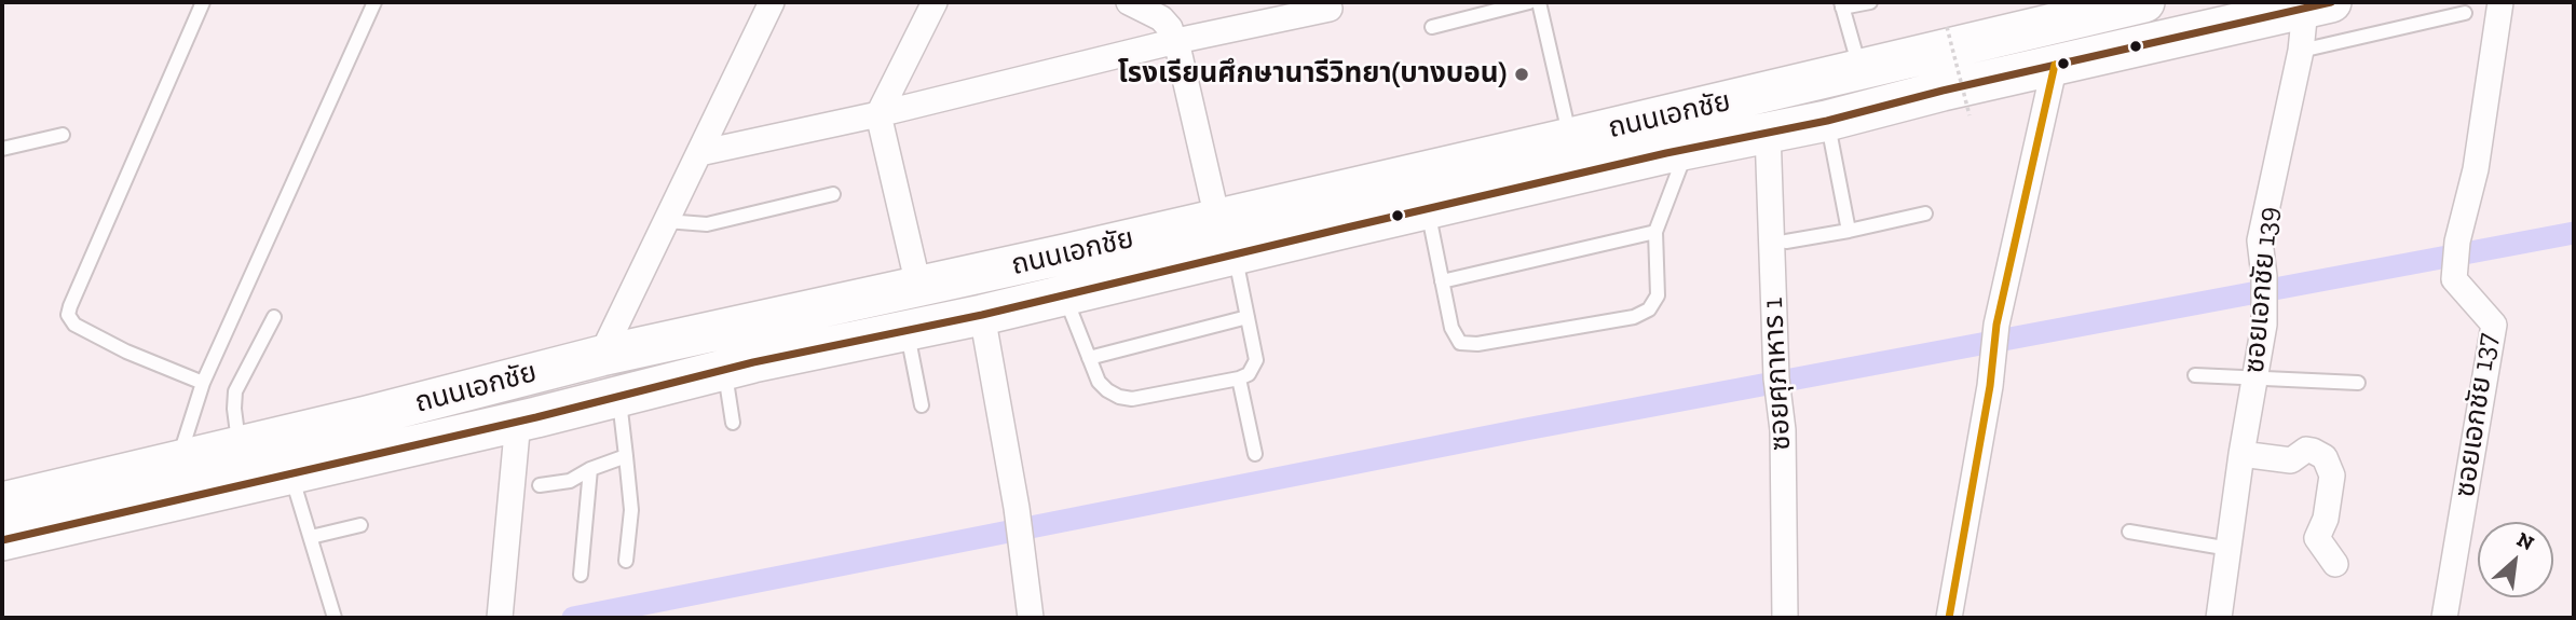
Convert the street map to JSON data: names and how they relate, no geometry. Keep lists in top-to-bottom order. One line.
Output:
{"streets":{"main road":["ถนนเอกชัย"],"street":["ซอยเอกชัย 139","ซอยศุภาหาร 1","ซอยเอกชัย 137"]},"crossings":[["ถนนเอกชัย","ซอยเอกชัย 139"],["ถนนเอกชัย","ซอยศุภาหาร 1"]],"places":["โรงเรียนศึกษานารีวิทยา(บางบอน)"],"north":"top right"}
